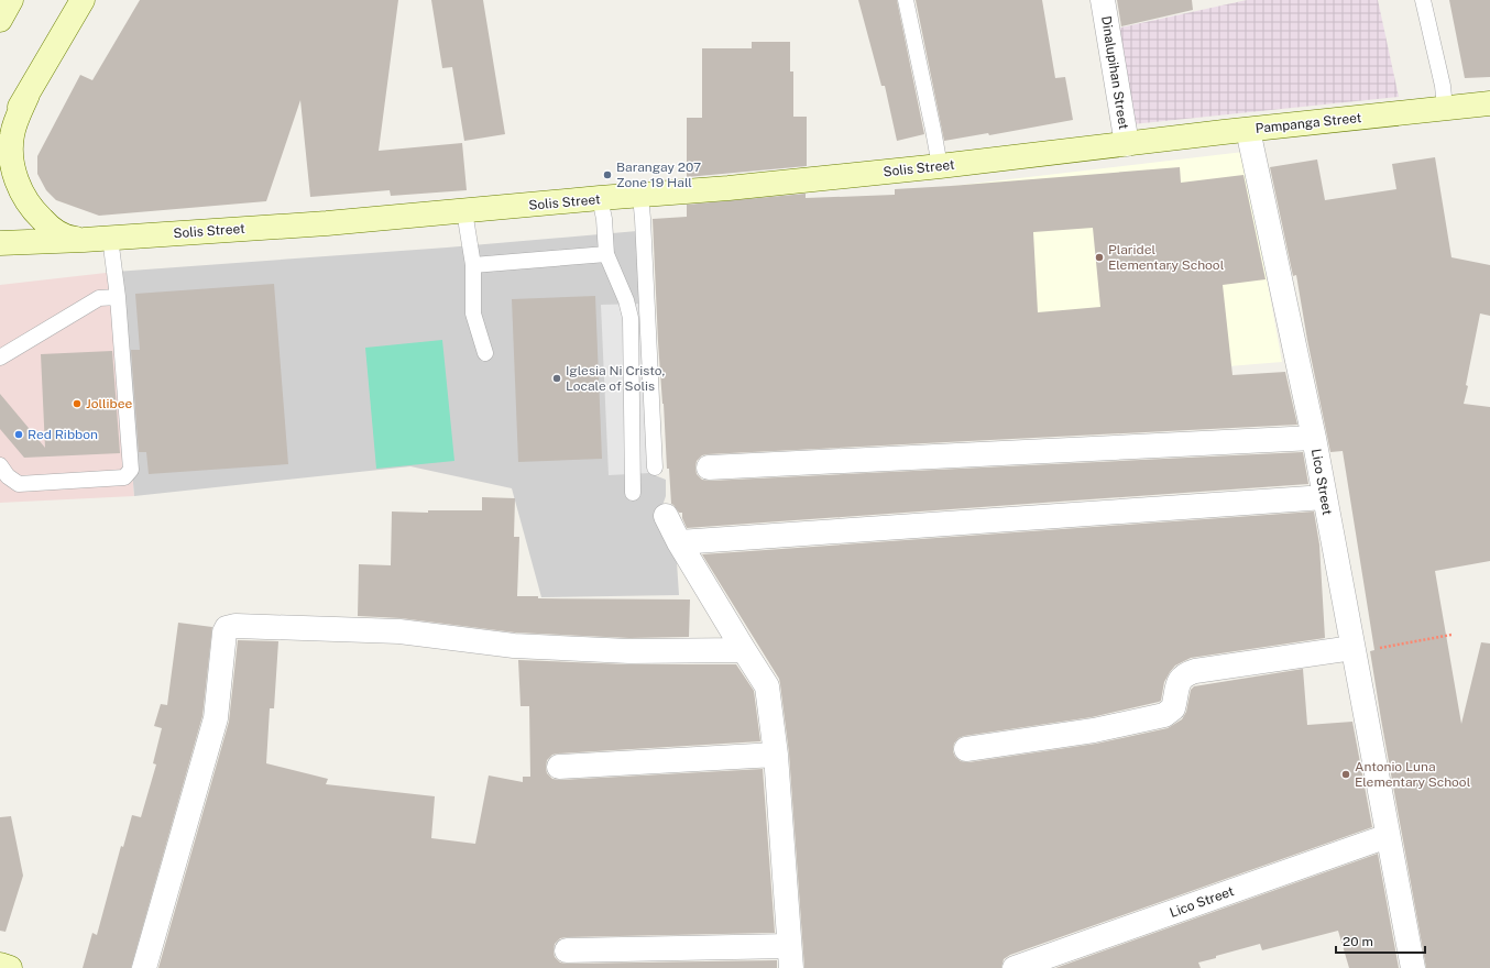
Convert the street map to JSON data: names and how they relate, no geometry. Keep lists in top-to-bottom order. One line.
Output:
{"streets":{"street":["Dinalupihan Street","Pampanga Street","Solis Street","Lico Street"]},"crossings":[["Dinalupihan Street","Pampanga Street"],["Dinalupihan Street","Solis Street"],["Pampanga Street","Solis Street"],["Pampanga Street","Lico Street"]],"places":["Barangay 207 Zone 19 Hall","Plaridel Elementary School","Iglesia Ni Cristo, Locale of Solis","Jollibee","Red Ribbon","Antonio Luna Elementary School"],"scale_bar":"20 m"}
